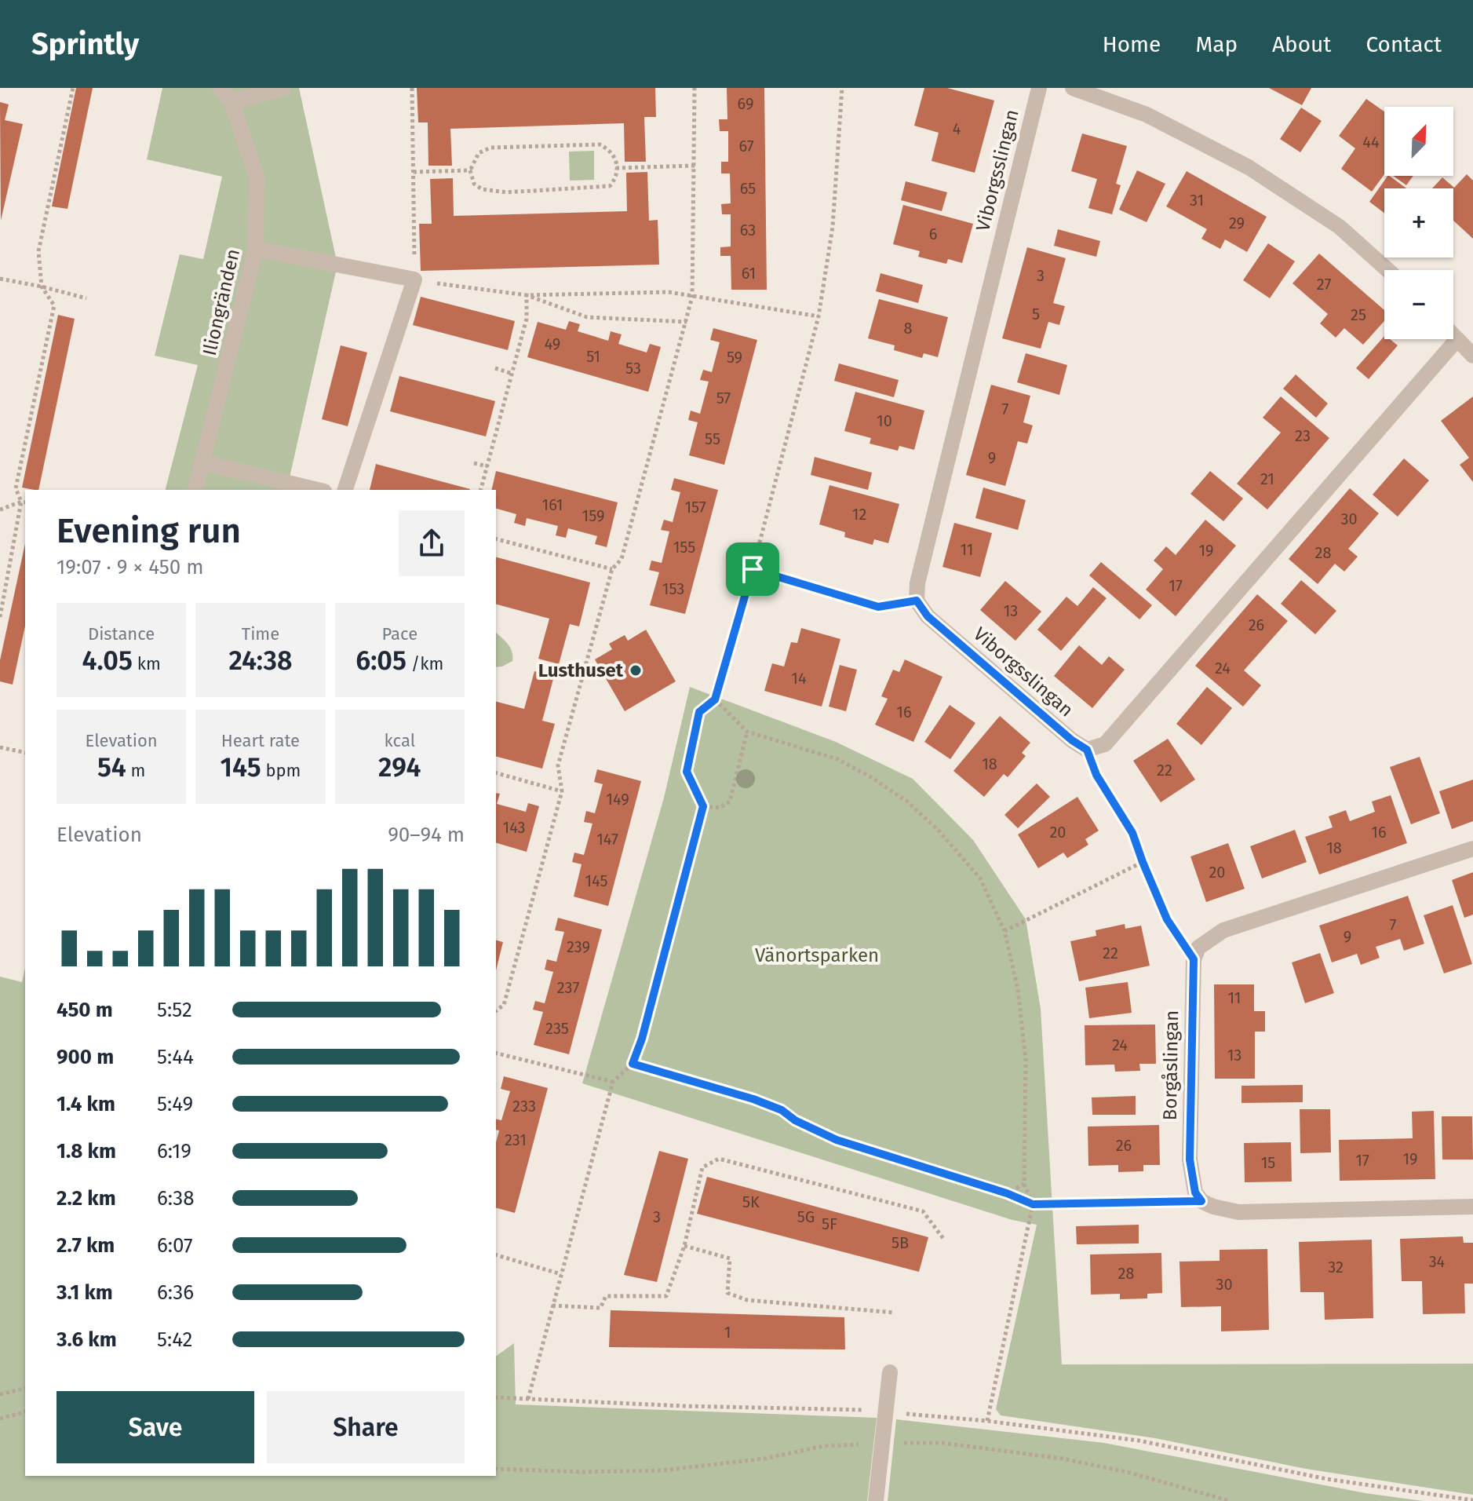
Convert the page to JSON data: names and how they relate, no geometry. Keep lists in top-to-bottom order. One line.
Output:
{"streets":{"street":["Viborgsslingan","Iliongränden","Borgåslingan"]},"parks":["Vänortsparken"],"places":["Lusthuset"],"house_numbers":["69","4","44","67","65","31","29","63","6","61","3","27","5","25","8","49","51","59","53","57","7","10","23","55","9","21","161","157","12","159","30","155","11","19","28","17","153","13","26","24","14","16","18","22","149","143","20","16","147","18","20","145","7","9","239","22","237","11","235","24","13","233","231","26","19","17","15","5K","3","5G","5F","5B","34","32","28","30","1"],"north":"top right","page":{"header":"Sprintly","nav":["Home","Map","About","Contact"],"map_buttons":["+","−"],"heading":["Evening run","19:07 · 9 × 450 m"],"stats":[["Distance","4.05 km"],["Time","24:38"],["Pace","6:05 /km"],["Elevation","54 m"],["Heart rate","145 bpm"],["kcal","294"]],"chart":["Elevation","90–94 m"],"list":[{"name":"450 m","note":"5:52"},{"name":"900 m","note":"5:44"},{"name":"1.4 km","note":"5:49"},{"name":"1.8 km","note":"6:19"},{"name":"2.2 km","note":"6:38"},{"name":"2.7 km","note":"6:07"},{"name":"3.1 km","note":"6:36"},{"name":"3.6 km","note":"5:42"}],"buttons":["Save","Share"]}}
